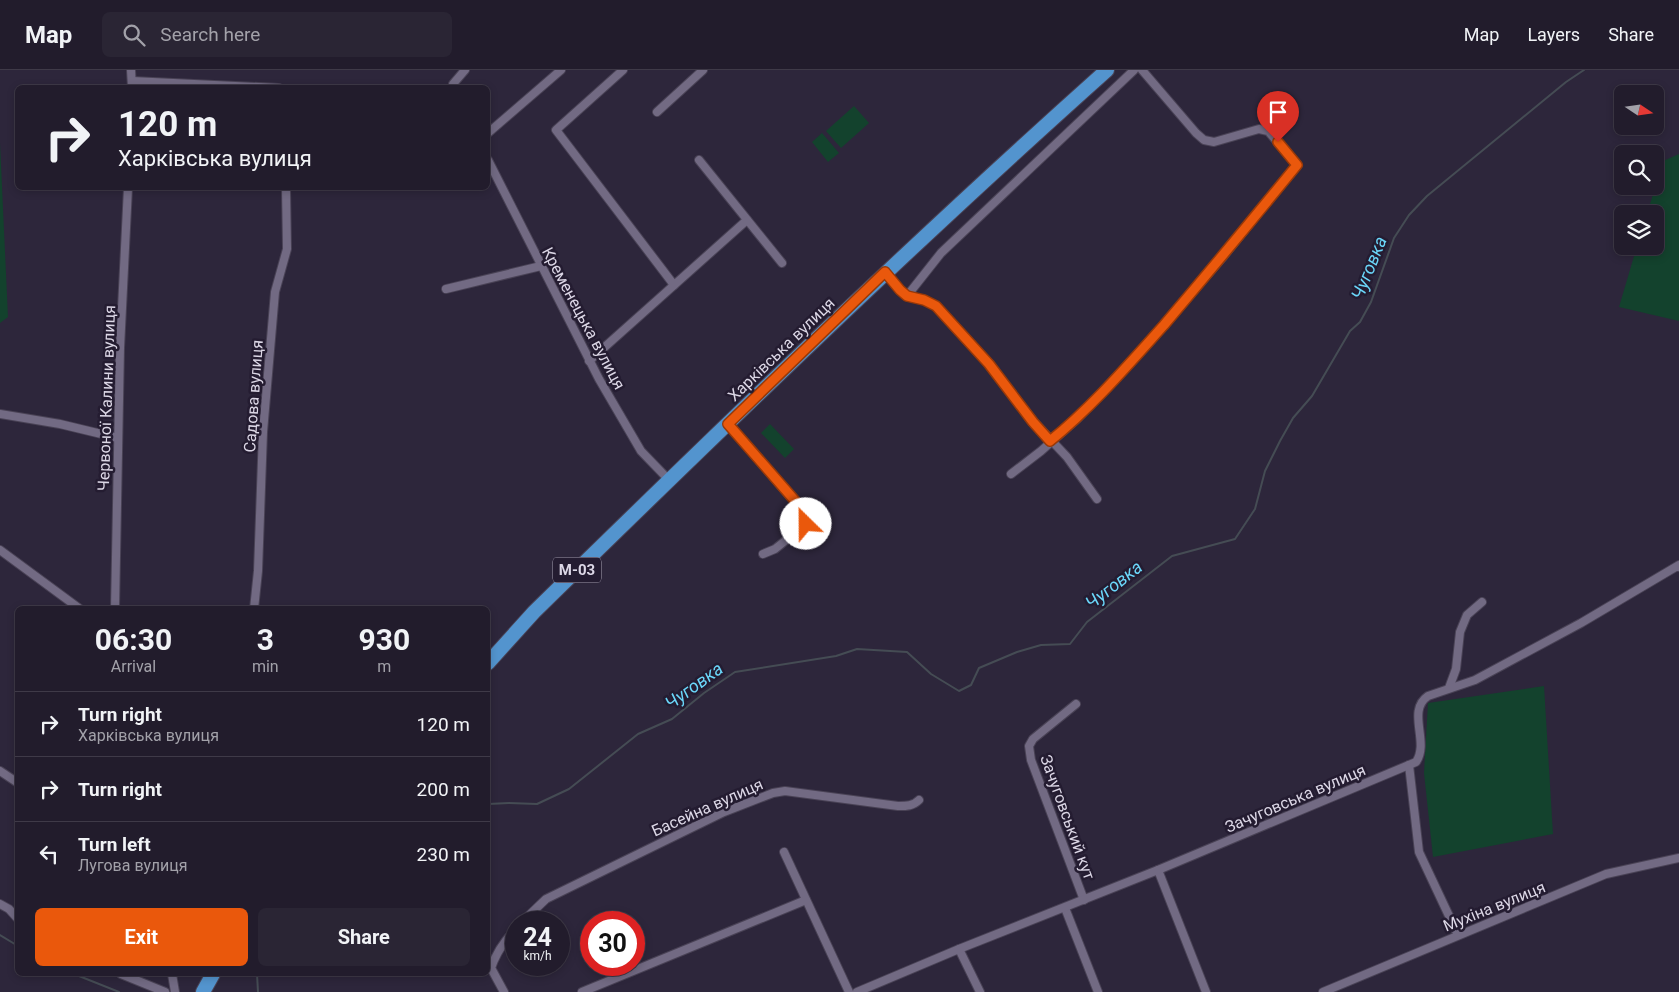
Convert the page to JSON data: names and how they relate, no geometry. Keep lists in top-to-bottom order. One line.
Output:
{"streets":{"highway":["Харківська вулиця","М-03"],"street":["Кременецька вулиця","Садова вулиця","Червоної Калини вулиця","Зачуговська вулиця","Басейна вулиця","Зачуговський кут","Мухіна вулиця"]},"crossings":[["Кременецька вулиця","Харківська вулиця"],["Зачуговська вулиця","Зачуговський кут"]],"water":["Чуговка"],"north":"right","page":{"header":"Map","search":"Search here","nav":["Map","Layers","Share"],"turn":["120 m","Харківська вулиця"],"eta":["06:30","Arrival","3","min","930","m"],"list":[{"name":"Turn right","note":"Харківська вулиця","value":"120 m"},{"name":"Turn right","value":"200 m"},{"name":"Turn left","note":"Лугова вулиця","value":"230 m"}],"buttons":["Exit","Share"],"speed":"24 km/h","limit":"30"}}
